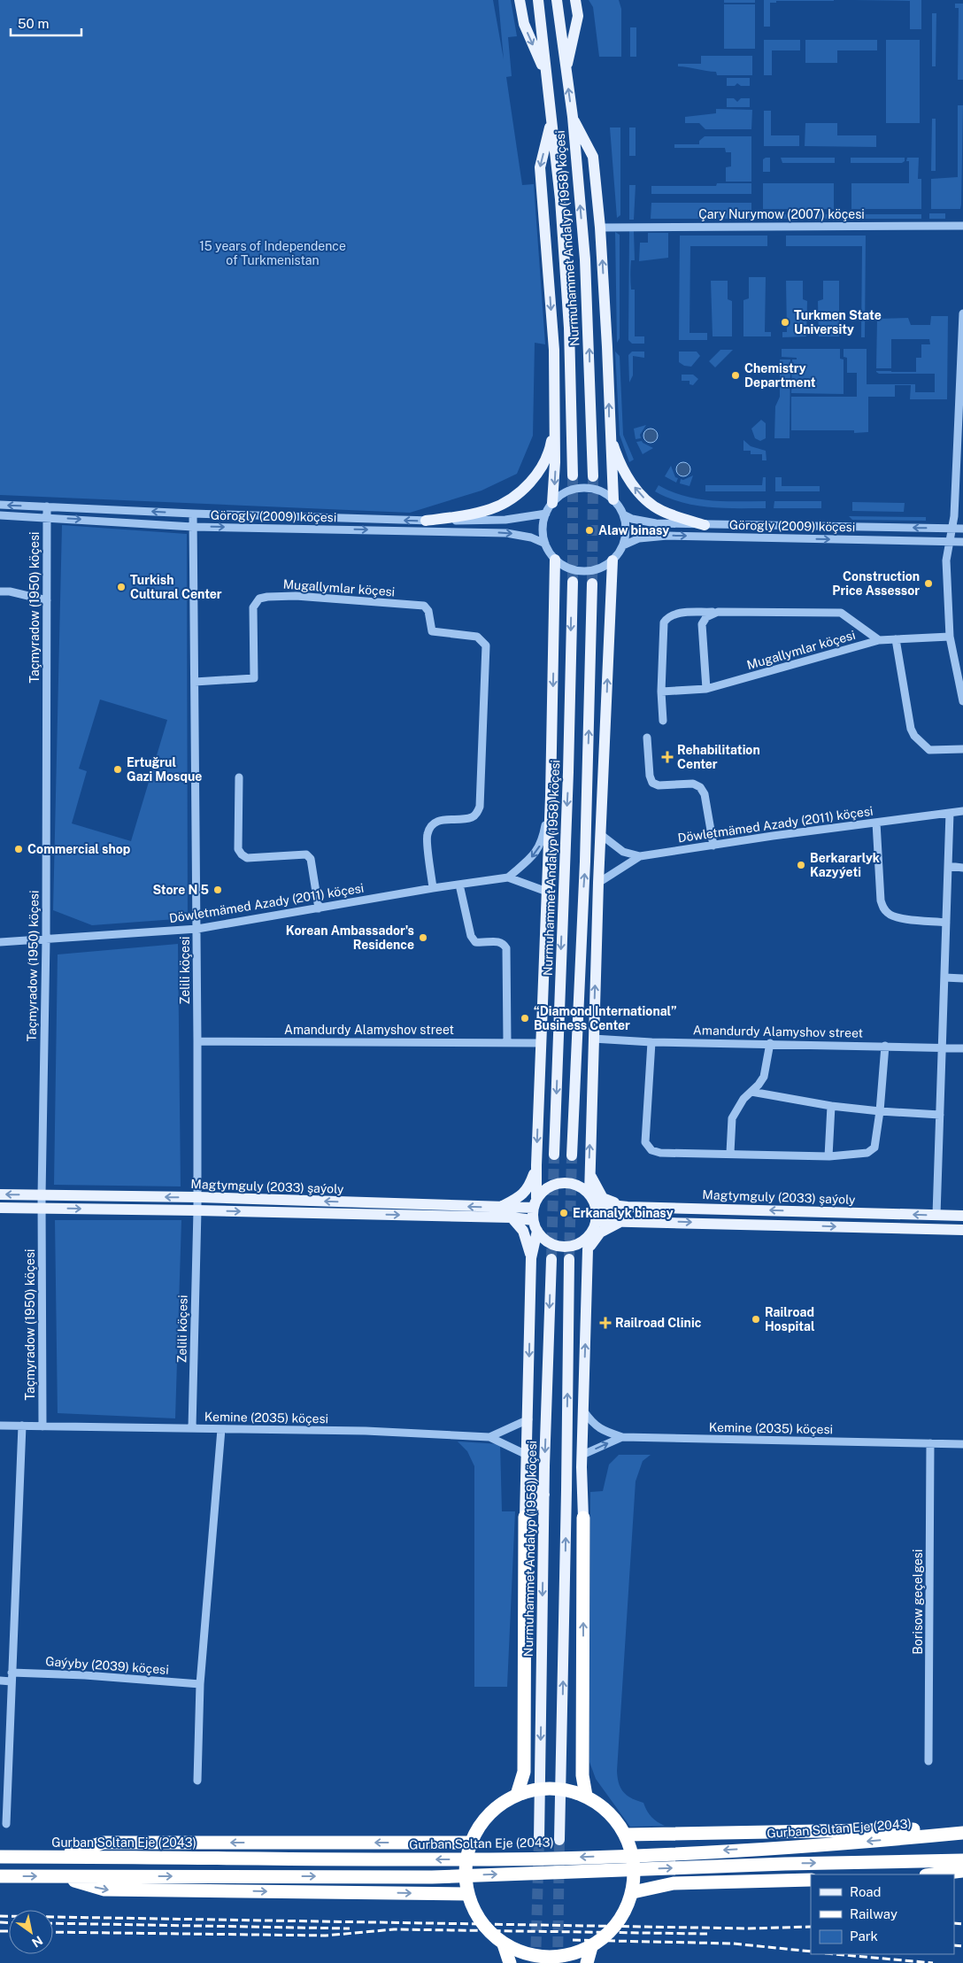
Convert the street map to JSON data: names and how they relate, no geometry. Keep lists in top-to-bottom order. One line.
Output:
{"streets":{"highway":["Gurban Soltan Eje (2043)"],"main road":["Nurmuhammet Andalyp (1958) köçesi","Magtymguly (2033) şaýoly"],"street":["Çary Nurymow (2007) köçesi","Görogly (2009) köçesi","Mugallymlar köçesi","Taçmyradow (1950) köçesi","Döwletmämed Azady (2011) köçesi","Zelili köçesi","Amandurdy Alamyshov street","Kemine (2035) köçesi","Borisow geçelgesi","Gaýyby (2039) köçesi"]},"crossings":[["Nurmuhammet Andalyp (1958) köçesi","Kemine (2035) köçesi"],["Görogly (2009) köçesi","Taçmyradow (1950) köçesi"],["Görogly (2009) köçesi","Zelili köçesi"],["Mugallymlar köçesi","Döwletmämed Azady (2011) köçesi"],["Mugallymlar köçesi","Zelili köçesi"],["Taçmyradow (1950) köçesi","Döwletmämed Azady (2011) köçesi"],["Taçmyradow (1950) köçesi","Magtymguly (2033) şaýoly"],["Taçmyradow (1950) köçesi","Kemine (2035) köçesi"],["Döwletmämed Azady (2011) köçesi","Zelili köçesi"],["Zelili köçesi","Amandurdy Alamyshov street"],["Zelili köçesi","Magtymguly (2033) şaýoly"],["Zelili köçesi","Kemine (2035) köçesi"],["Kemine (2035) köçesi","Borisow geçelgesi"]],"parks":["15 years of Independence of Turkmenistan"],"places":{"other":["Turkmen State University","Chemistry Department","Alaw binasy","Construction Price Assessor","Turkish Cultural Center","Ertuğrul Gazi Mosque","Commercial shop","Berkararlyk Kazyýeti","Store N 5","Korean Ambassador's Residence","“Diamond International” Business Center","Erkanalyk binasy","Railroad Hospital"],"health":["Rehabilitation Center","Railroad Clinic"]},"legend":["Road","Railway","Park"],"scale_bar":"50 m","north":"bottom right"}
